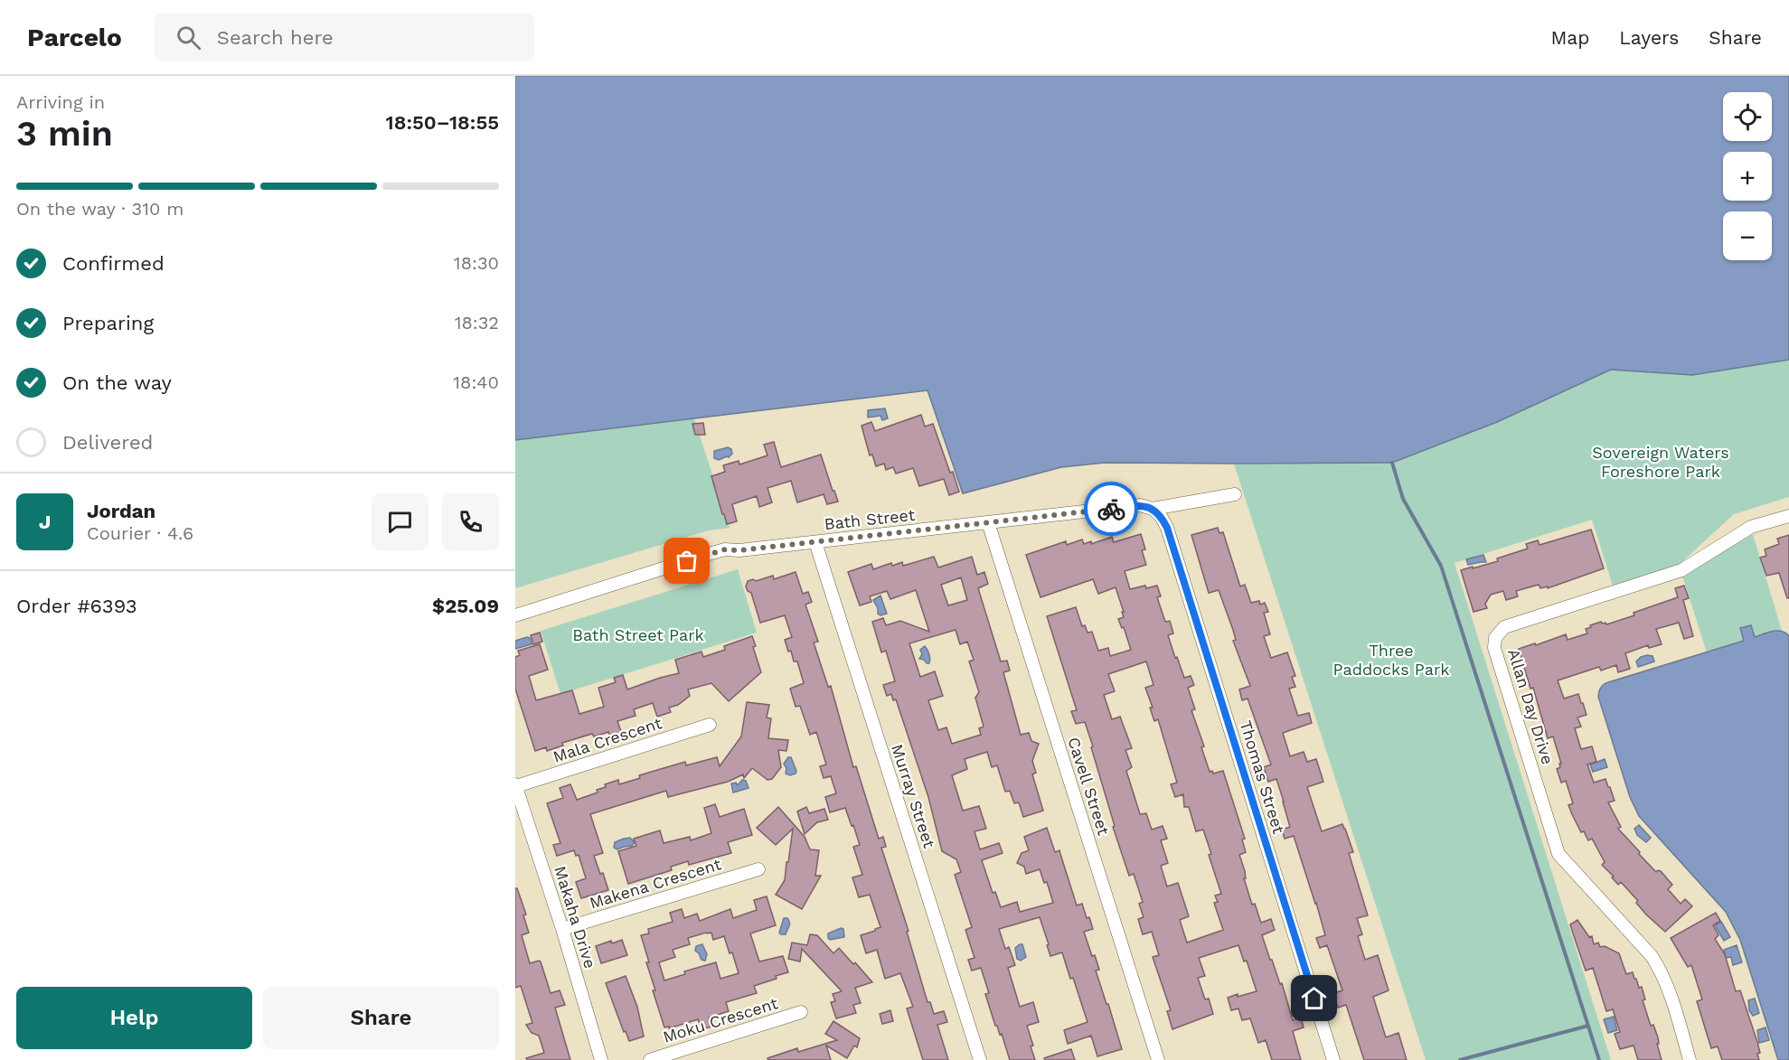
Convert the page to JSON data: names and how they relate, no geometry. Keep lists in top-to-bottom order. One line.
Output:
{"streets":{"street":["Bath Street","Allan Day Drive","Mala Crescent","Thomas Street","Cavell Street","Murray Street","Makena Crescent","Makaha Drive","Moku Crescent"]},"crossings":[["Bath Street","Thomas Street"],["Bath Street","Cavell Street"],["Bath Street","Murray Street"],["Mala Crescent","Makaha Drive"],["Makena Crescent","Makaha Drive"]],"parks":["Sovereign Waters Foreshore Park","Bath Street Park","Three Paddocks Park"],"page":{"header":"Parcelo","search":"Search here","nav":["Map","Layers","Share"],"heading":["3 min","Arriving in","18:50–18:55"],"panel":["Jordan","Courier · 4.6","Order #6393","$25.09"],"map_buttons":["+","−"],"bar":"On the way · 310 m","list":[["Confirmed","18:30"],["Preparing","18:32"],["On the way","18:40"],"Delivered"],"round":"J","buttons":["Help","Share"]}}
